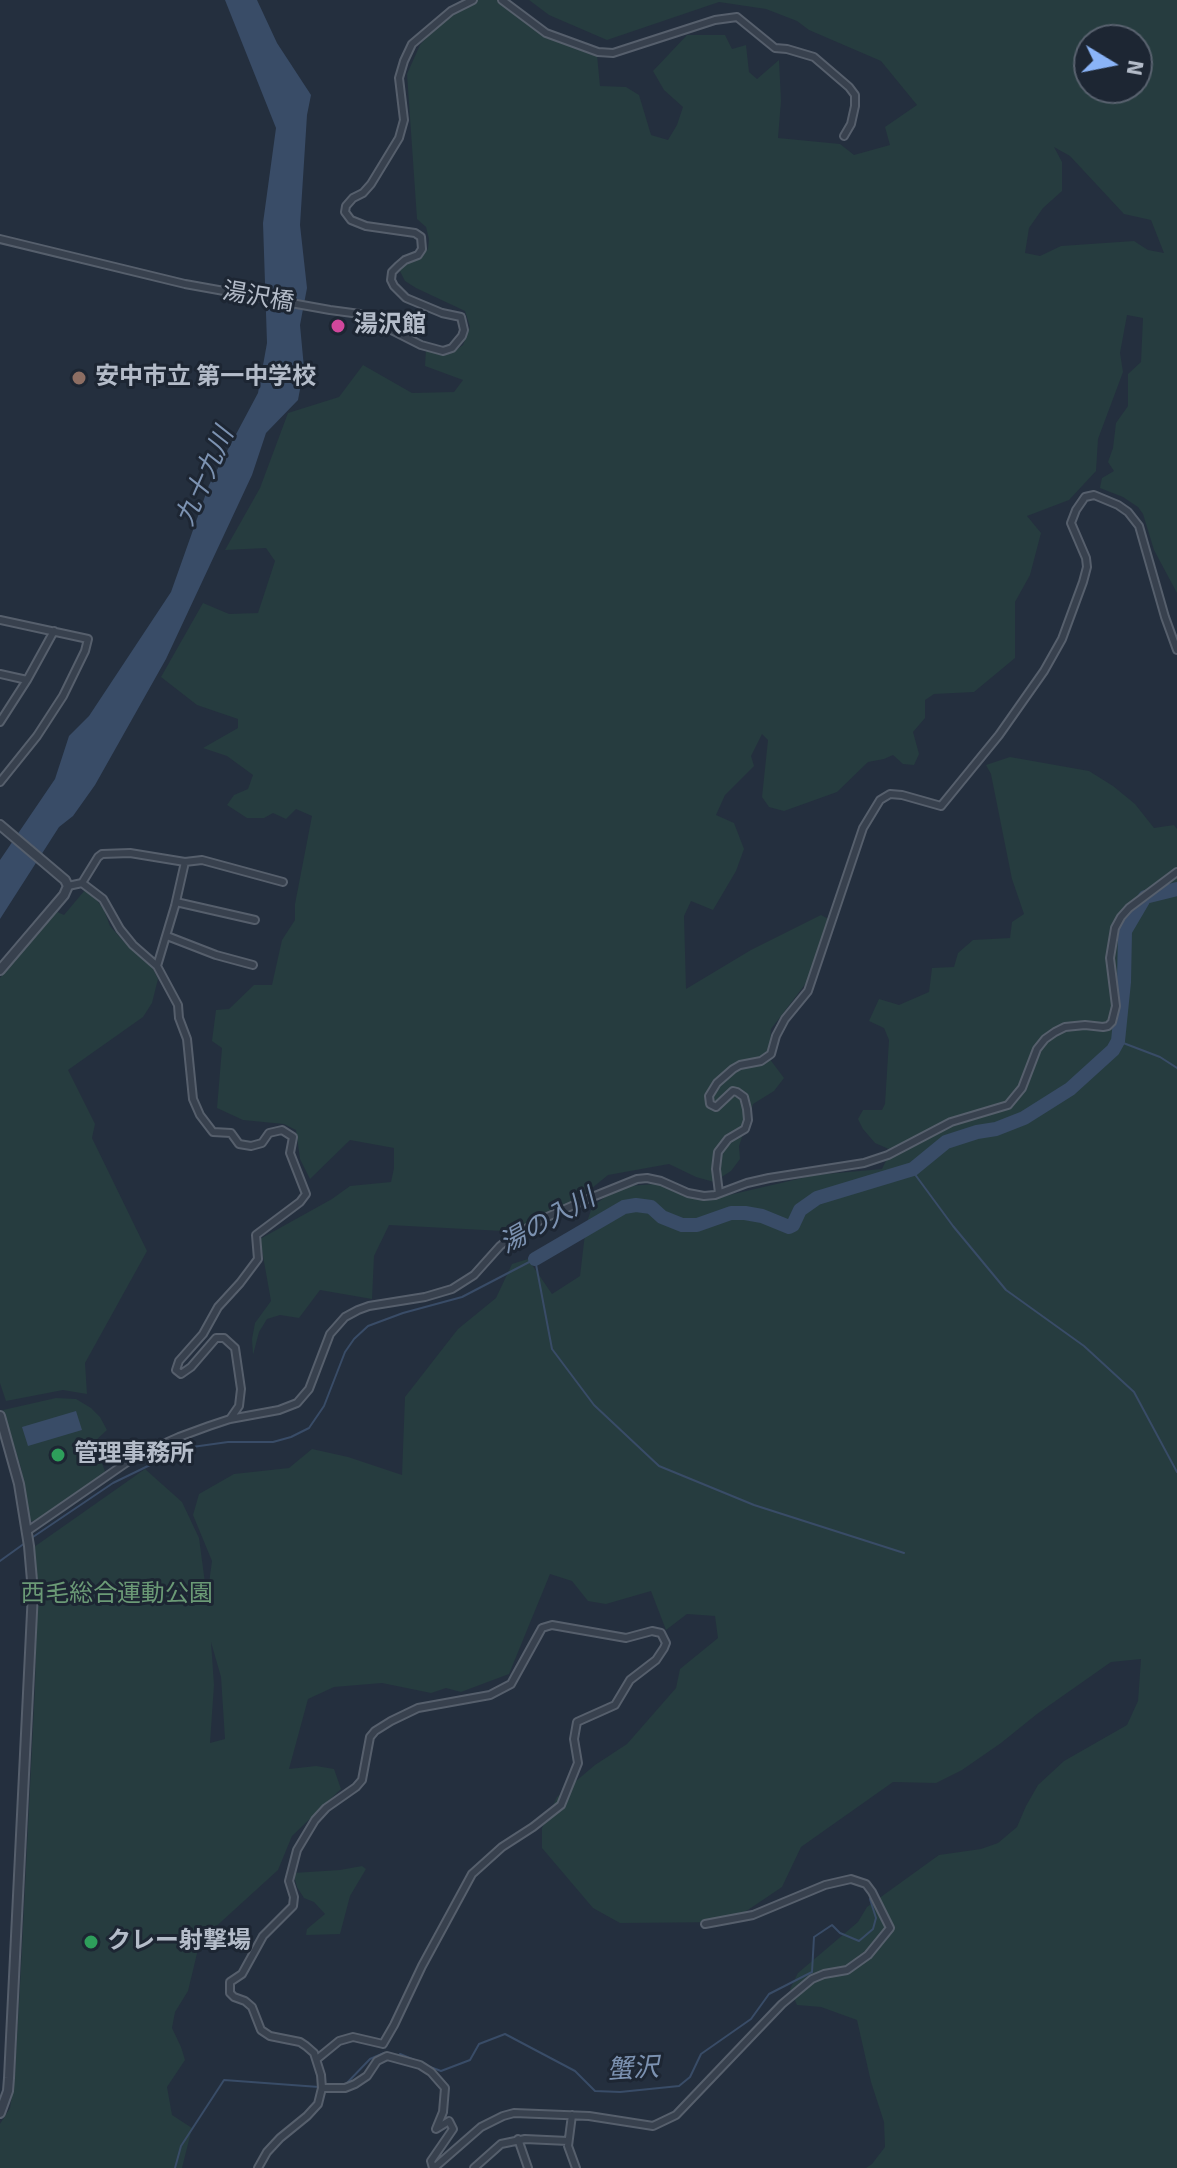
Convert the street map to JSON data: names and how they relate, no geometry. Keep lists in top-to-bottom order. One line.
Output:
{"streets":{"street":["湯沢橋"]},"water":["九十九川","湯の入川","蟹沢"],"parks":["西毛総合運動公園"],"places":["湯沢館","安中市立 第一中学校","管理事務所","クレー射撃場"],"north":"right"}
